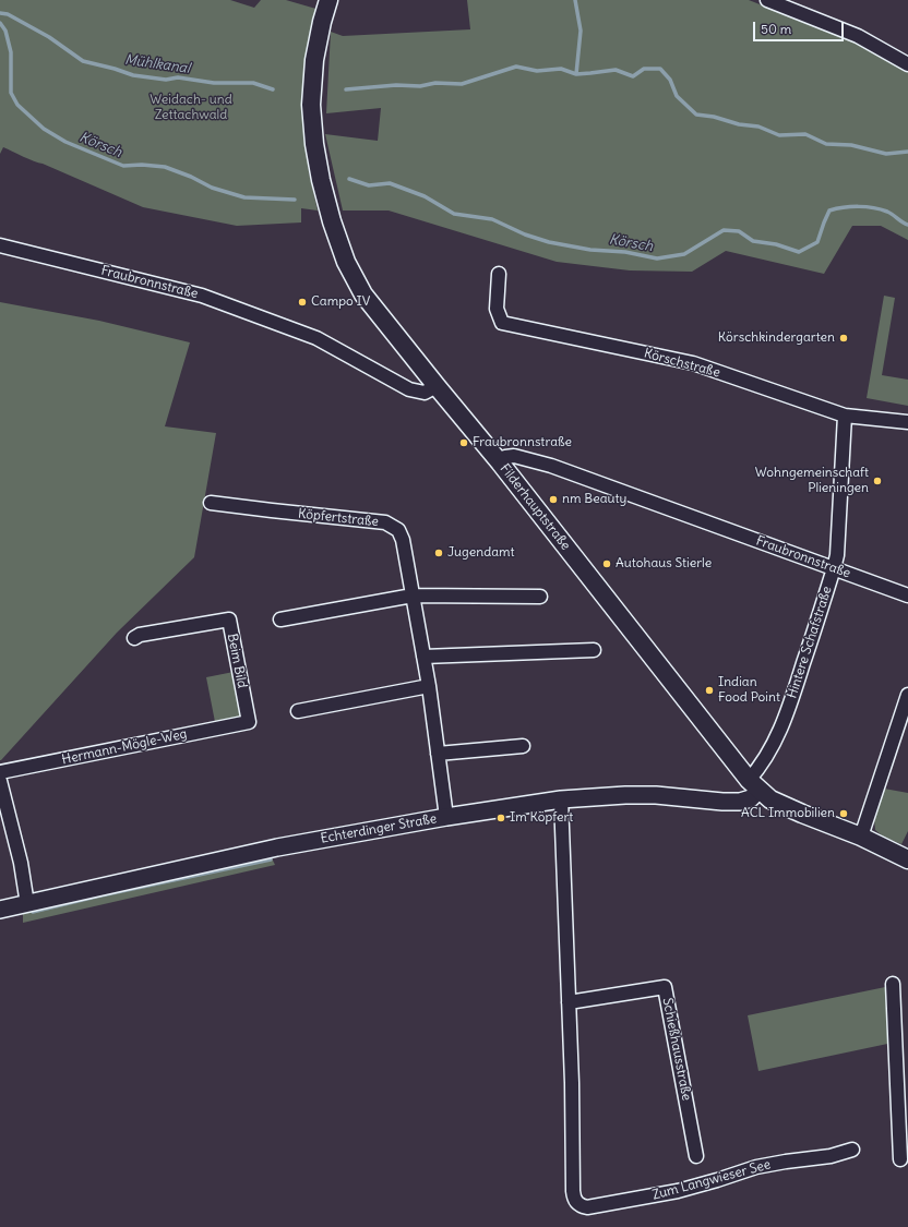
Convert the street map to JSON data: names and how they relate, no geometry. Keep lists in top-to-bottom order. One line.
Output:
{"streets":{"main road":["Filderhauptstraße"],"street":["Fraubronnstraße","Körschstraße","Köpfertstraße","Hintere Schafstraße","Beim Bild","Hermann-Mögle-Weg","Echterdinger Straße","Schießhausstraße","Zum Langwieser See"]},"crossings":[["Fraubronnstraße","Filderhauptstraße"],["Fraubronnstraße","Hintere Schafstraße"],["Körschstraße","Hintere Schafstraße"],["Filderhauptstraße","Hintere Schafstraße"],["Filderhauptstraße","Echterdinger Straße"],["Köpfertstraße","Echterdinger Straße"],["Hintere Schafstraße","Echterdinger Straße"],["Beim Bild","Hermann-Mögle-Weg"],["Schießhausstraße","Zum Langwieser See"]],"water":["Mühlkanal","Körsch"],"parks":["Weidach- und Zettachwald"],"places":["Campo IV","Körschkindergarten","Fraubronnstraße","Wohngemeinschaft Plieningen","nm Beauty","Jugendamt","Autohaus Stierle","Indian Food Point","ACL Immobilien","Im Köpfert"],"scale_bar":"50 m"}
